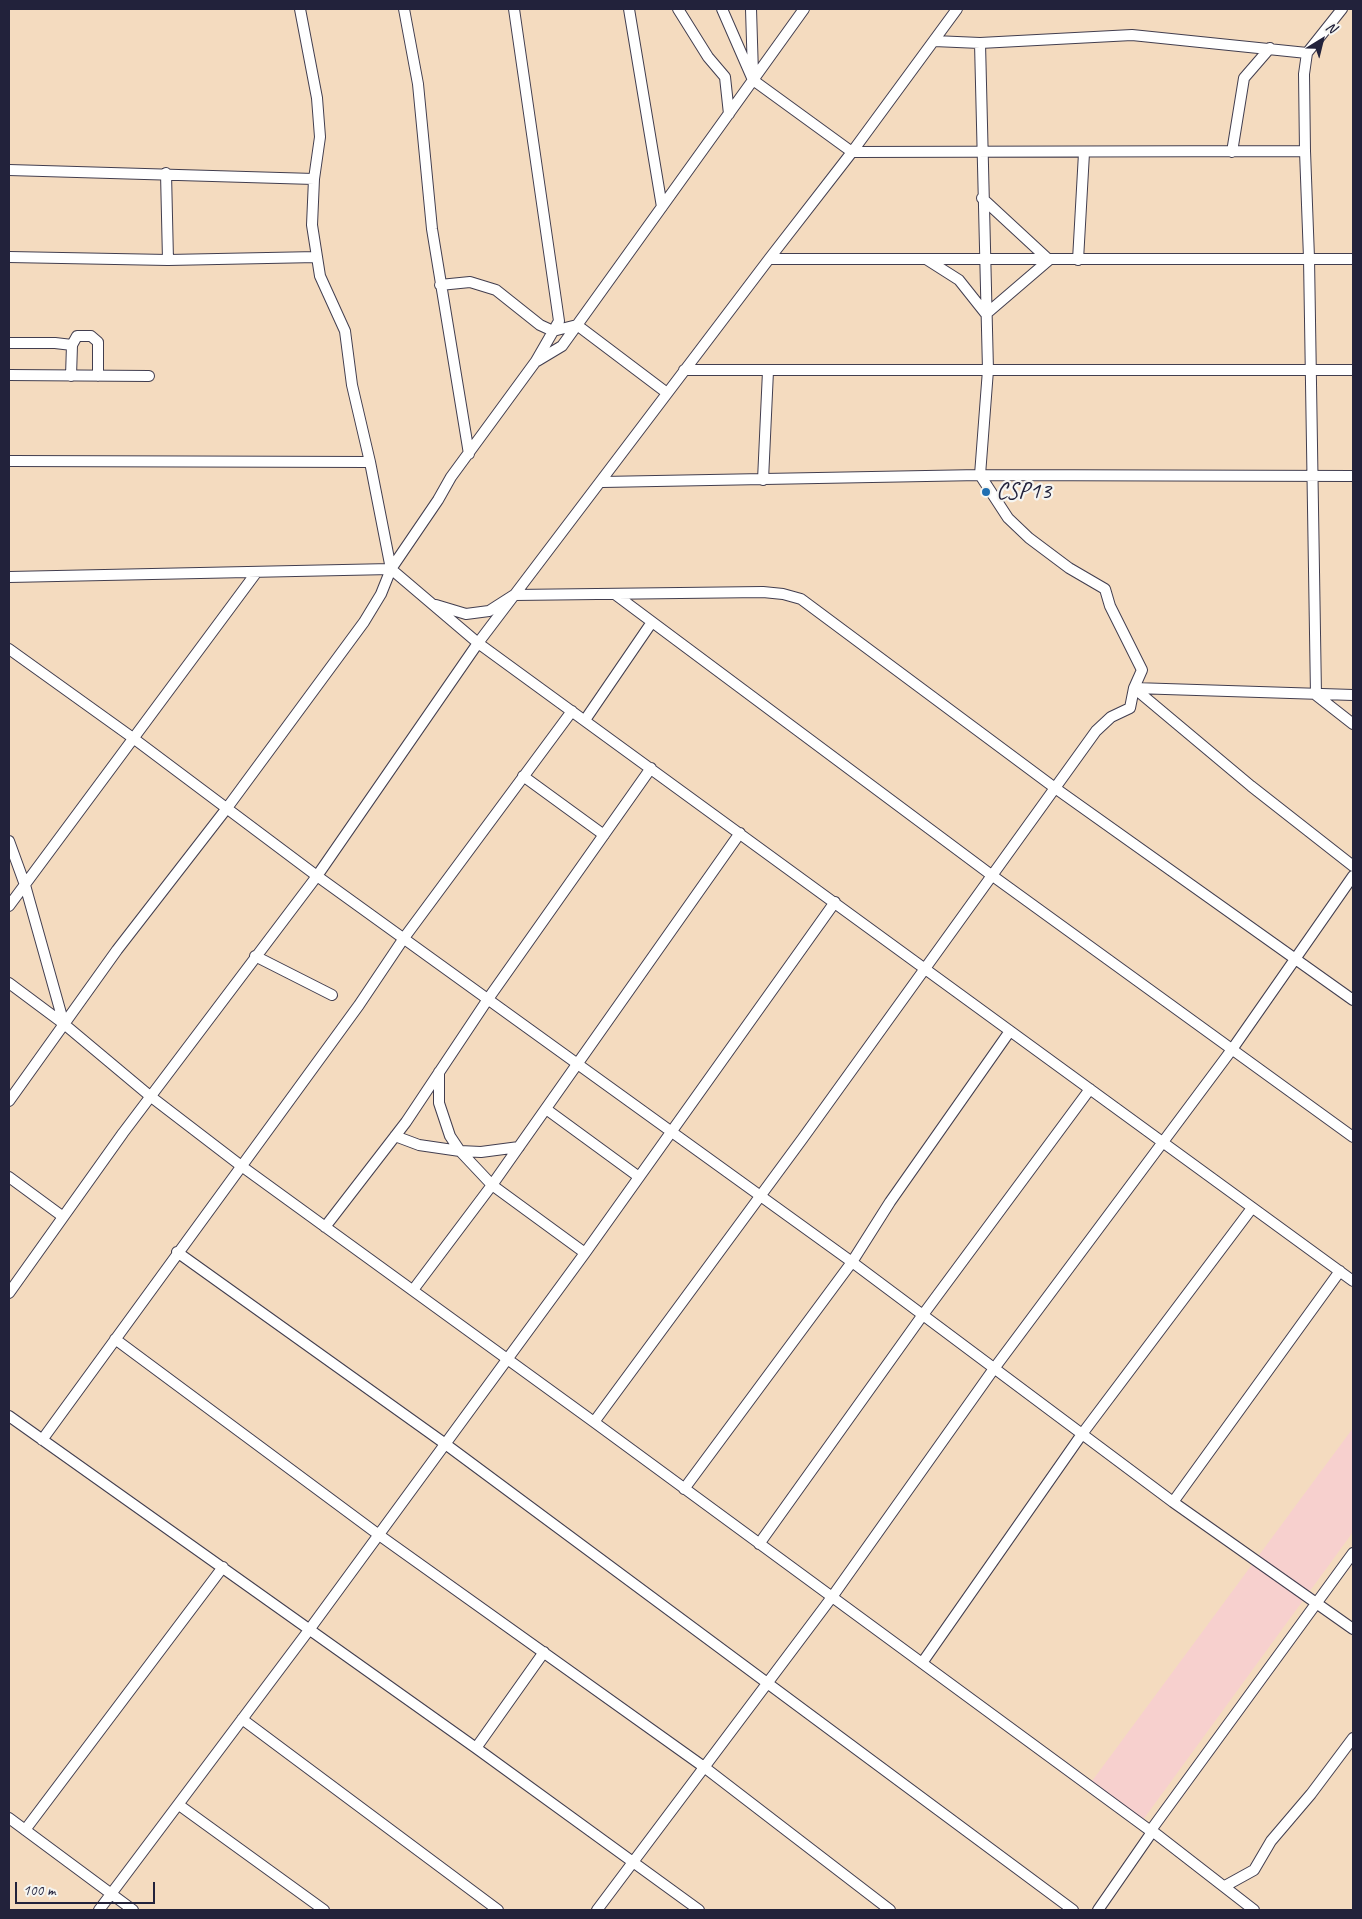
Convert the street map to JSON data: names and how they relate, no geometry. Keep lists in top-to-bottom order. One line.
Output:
{"places":["CSP13"],"scale_bar":"100 m","north":"top right"}
